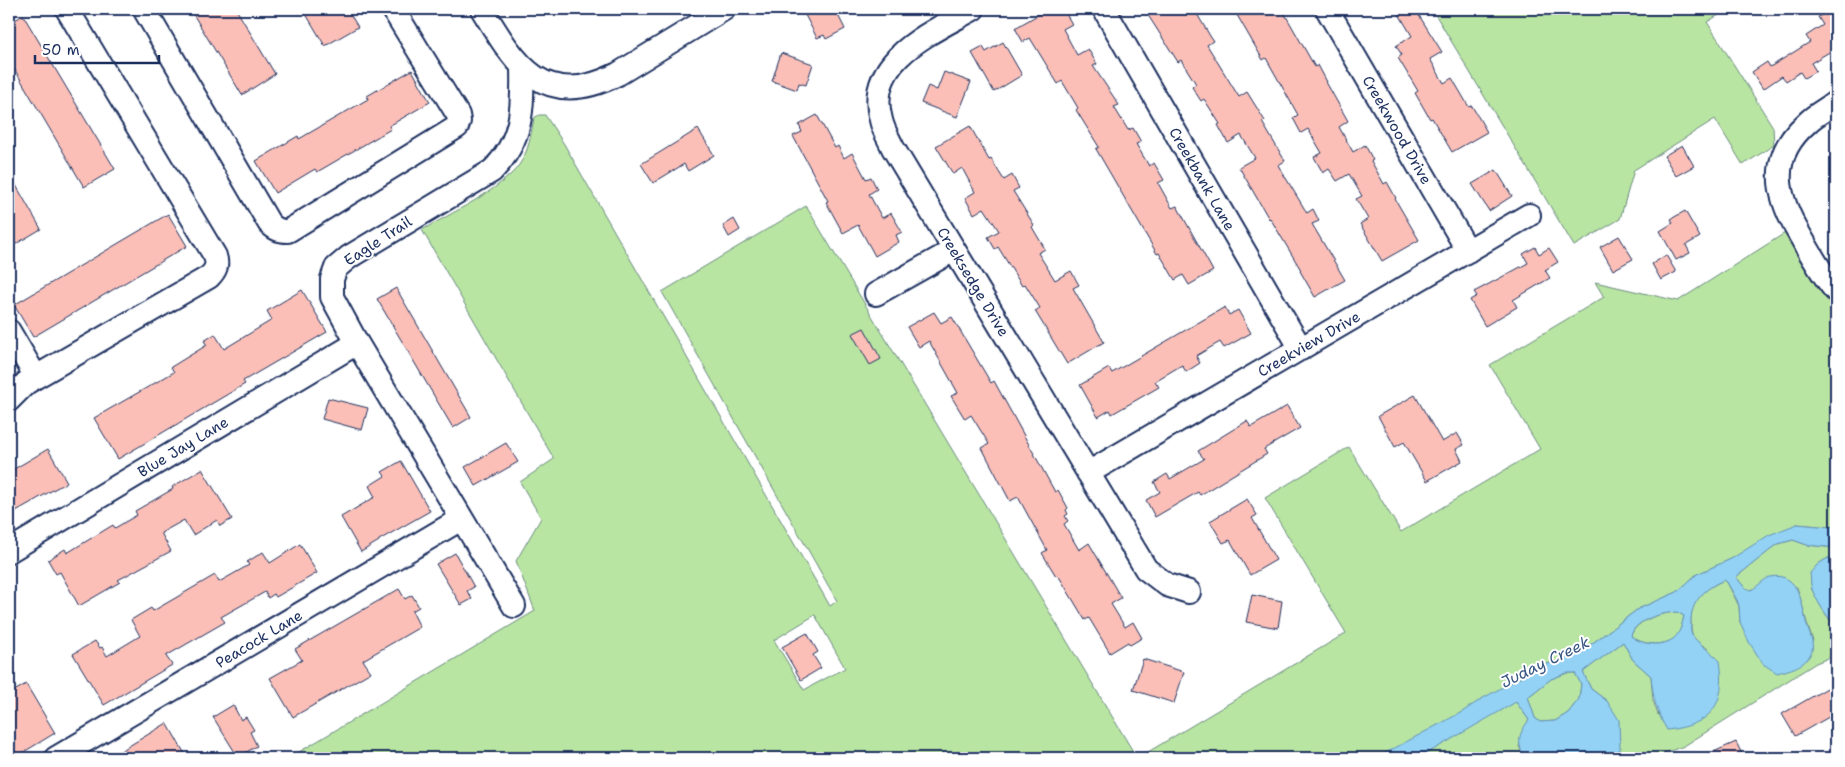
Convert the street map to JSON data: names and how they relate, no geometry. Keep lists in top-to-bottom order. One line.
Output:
{"streets":{"street":["Creekwood Drive","Creekbank Lane","Eagle Trail","Creeksedge Drive","Creekview Drive","Blue Jay Lane","Peacock Lane"]},"crossings":[["Creekwood Drive","Creekview Drive"],["Creekbank Lane","Creekview Drive"],["Eagle Trail","Blue Jay Lane"],["Eagle Trail","Peacock Lane"],["Creeksedge Drive","Creekview Drive"]],"water":["Juday Creek"],"scale_bar":"50 m"}
